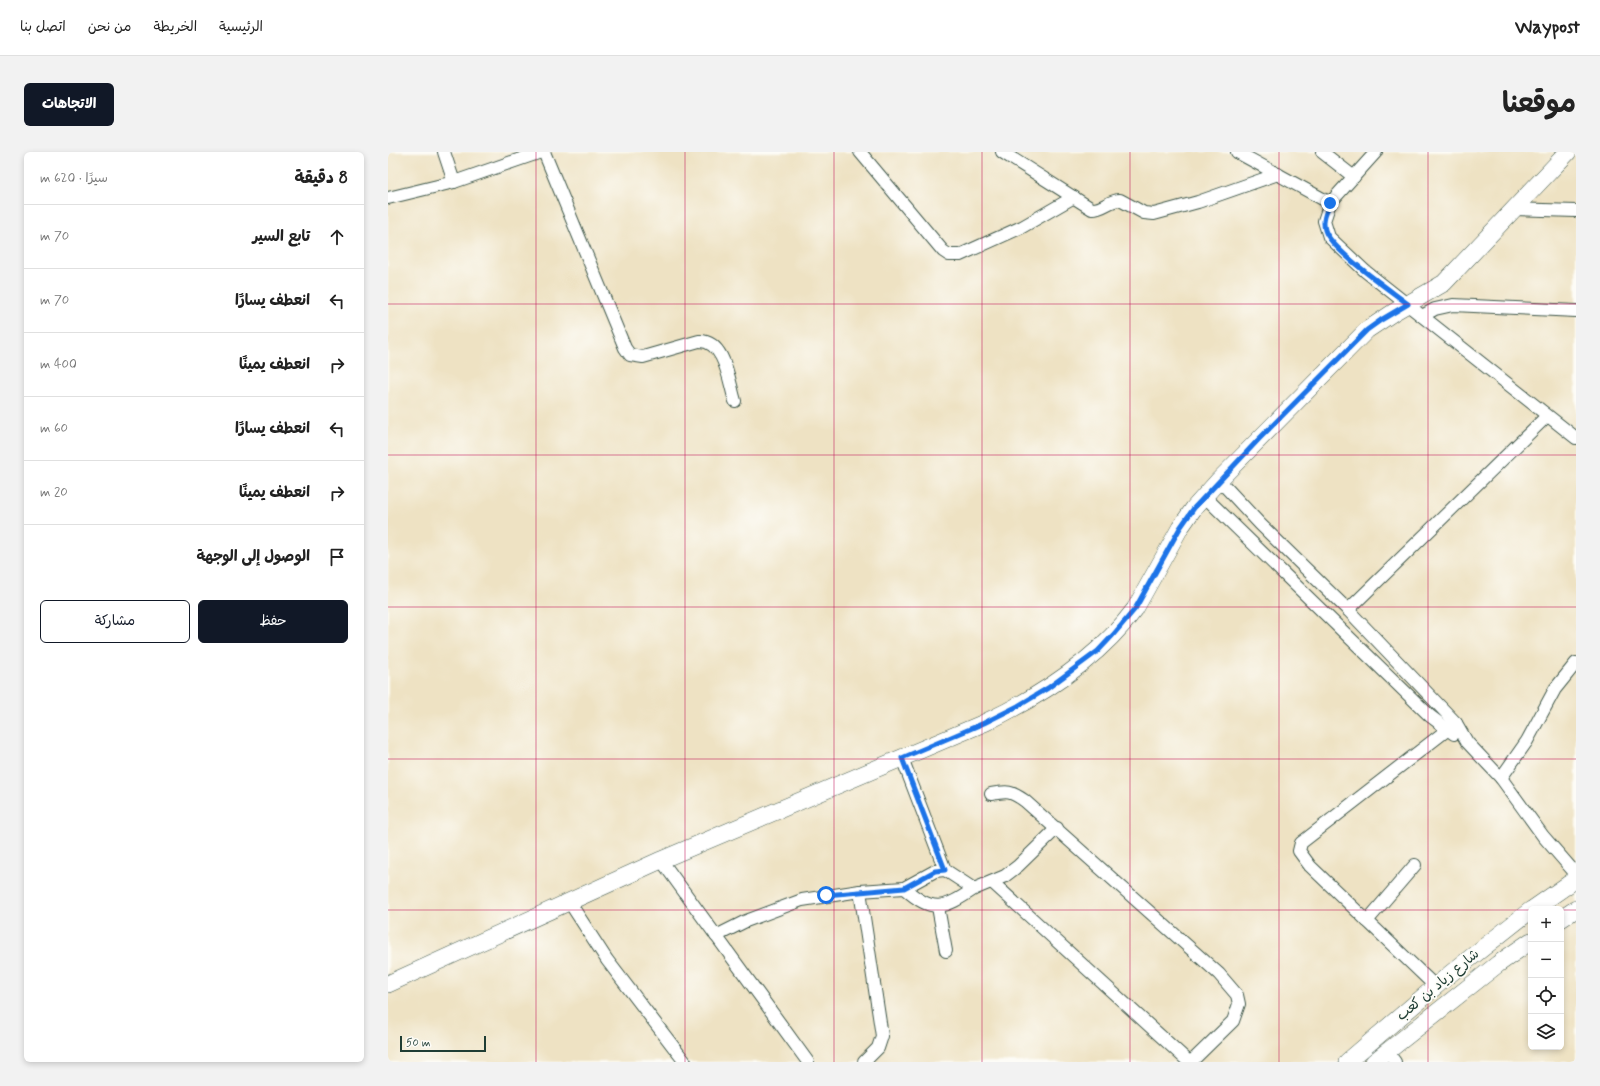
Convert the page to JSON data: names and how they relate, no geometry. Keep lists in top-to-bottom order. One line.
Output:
{"streets":{"street":["شارع زياد بن كعب"]},"scale_bar":"50 m","page":{"header":"Waypost","nav":["الرئيسية","الخريطة","من نحن","اتصل بنا"],"title":"موقعنا","buttons":["الاتجاهات",["حفظ","مشاركة"]],"heading":["8 دقيقة","سيرًا · 620 m"],"list":[["تابع السير","70 m"],["انعطف يسارًا","70 m"],["انعطف يمينًا","400 m"],["انعطف يسارًا","60 m"],["انعطف يمينًا","20 m"],"الوصول إلى الوجهة"],"map_buttons":["+","−"],"scale":"50 m"}}
